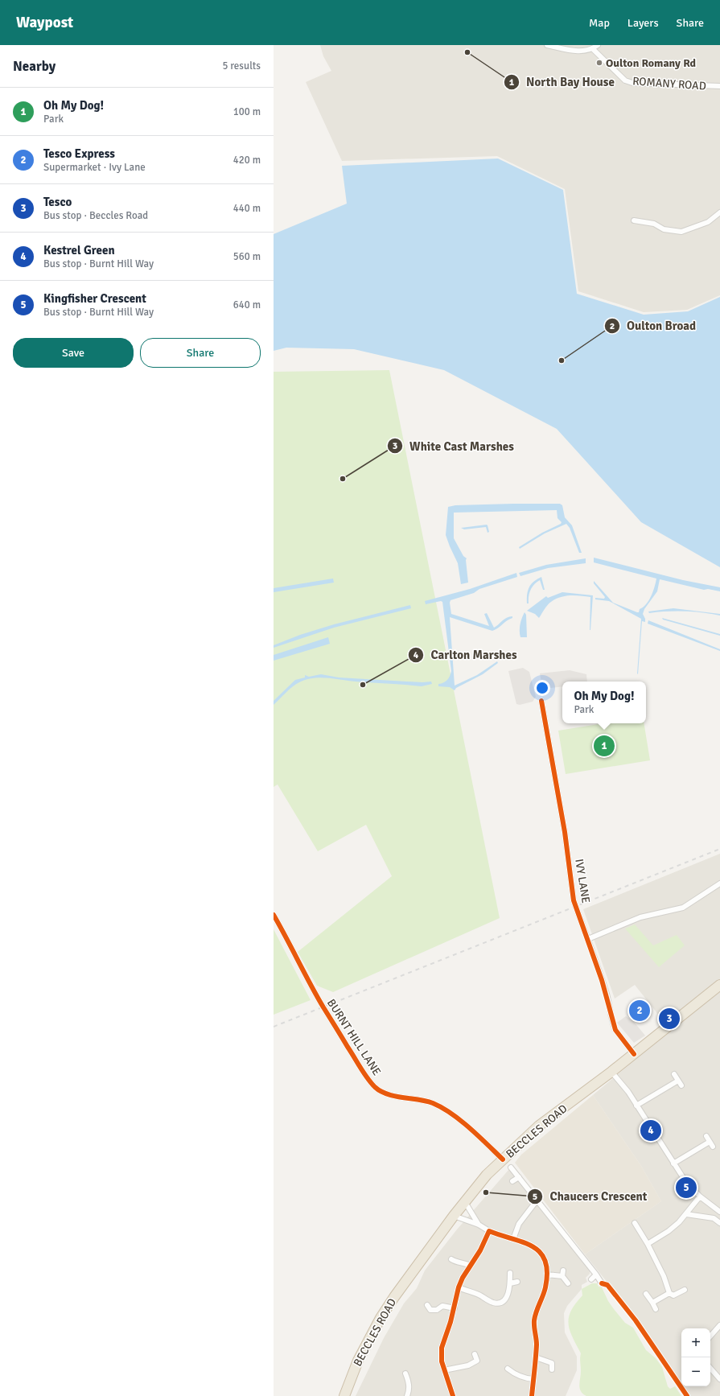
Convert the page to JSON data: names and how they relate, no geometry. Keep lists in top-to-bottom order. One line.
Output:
{"streets":{"highway":["BECCLES ROAD"],"street":["ROMANY ROAD","IVY LANE","BURNT HILL LANE"]},"crossings":[["IVY LANE","BECCLES ROAD"],["BURNT HILL LANE","BECCLES ROAD"]],"places":["North Bay House","Oulton Romany Rd","Oulton Broad","White Cast Marshes","Carlton Marshes","Chaucers Crescent"],"page":{"header":"Waypost","nav":["Map","Layers","Share"],"heading":["Nearby","5 results"],"list":[{"mark":"1","name":"Oh My Dog!","note":"Park","value":"100 m"},{"mark":"2","name":"Tesco Express","note":"Supermarket · Ivy Lane","value":"420 m"},{"mark":"3","name":"Tesco","note":"Bus stop · Beccles Road","value":"440 m"},{"mark":"4","name":"Kestrel Green","note":"Bus stop · Burnt Hill Way","value":"560 m"},{"mark":"5","name":"Kingfisher Crescent","note":"Bus stop · Burnt Hill Way","value":"640 m"}],"buttons":["Save","Share"],"popup":["Oh My Dog!","Park"],"pins":["1","2","3","4","5"],"map_buttons":["+","−"]}}
